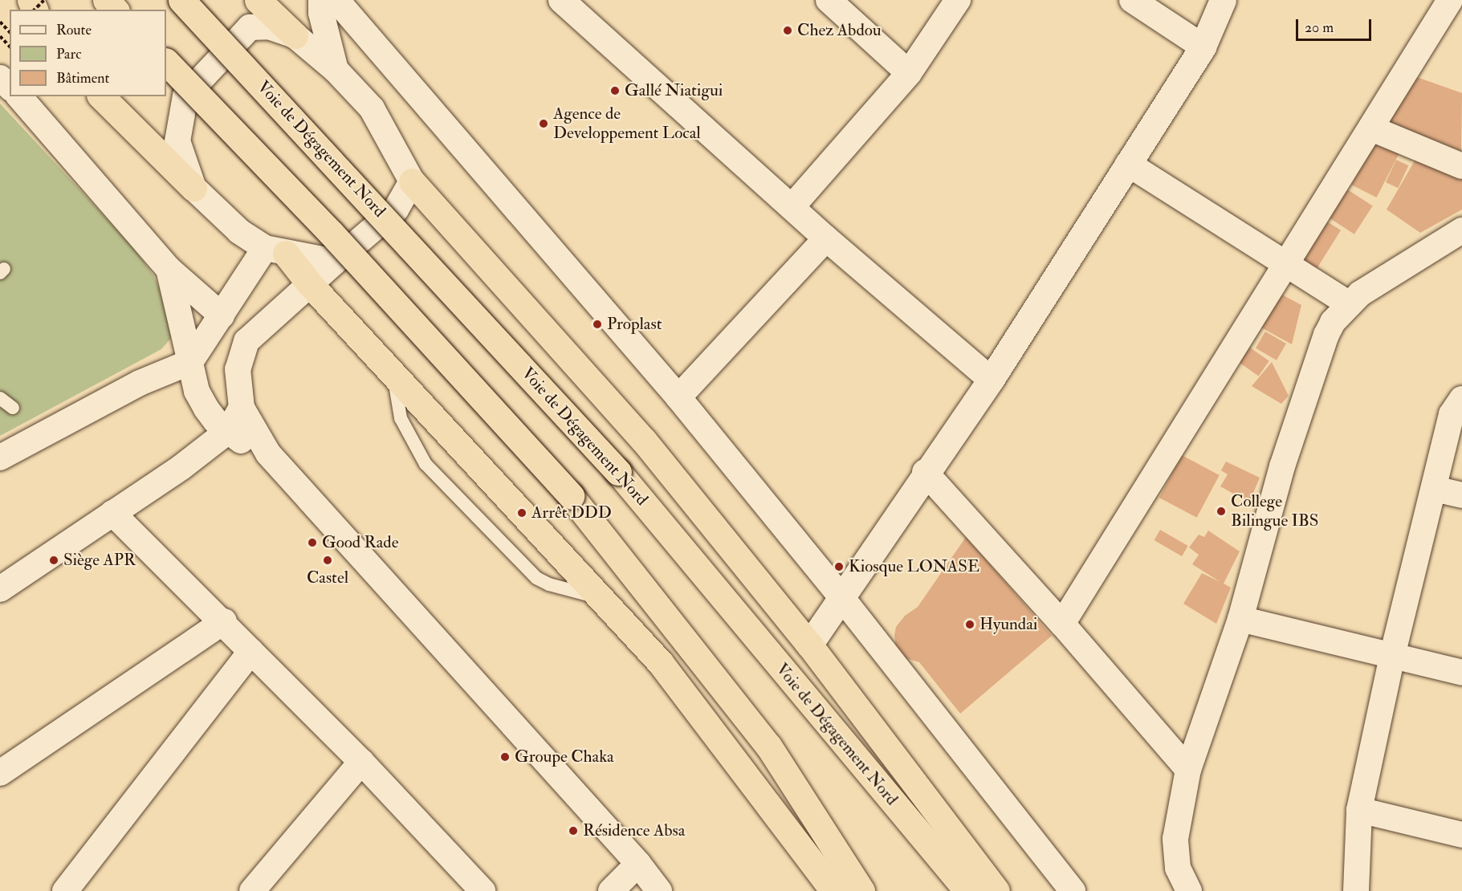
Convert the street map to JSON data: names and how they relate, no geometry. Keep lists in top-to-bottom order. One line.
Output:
{"streets":{"highway":["Voie de Dégagement Nord"]},"places":["Chez Abdou","Gallé Niatigui","Agence de Developpement Local","Proplast","College Bilingue IBS","Arrêt DDD","Good Rade","Siège APR","Castel","Kiosque LONASE","Hyundai","Groupe Chaka","Résidence Absa"],"legend":["Route","Parc","Bâtiment"],"scale_bar":"20 m"}
